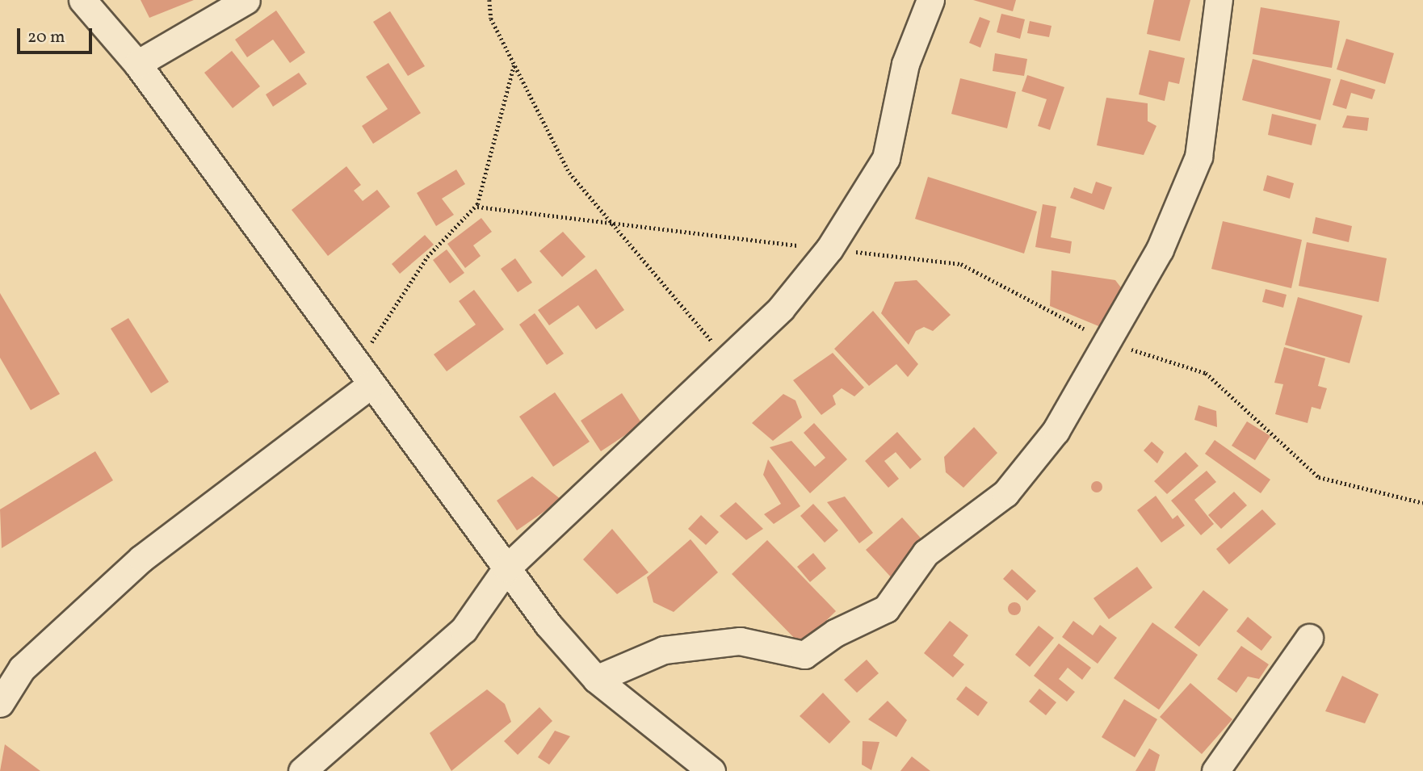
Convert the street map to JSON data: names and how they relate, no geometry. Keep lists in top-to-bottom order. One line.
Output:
{"scale_bar":"20 m"}
